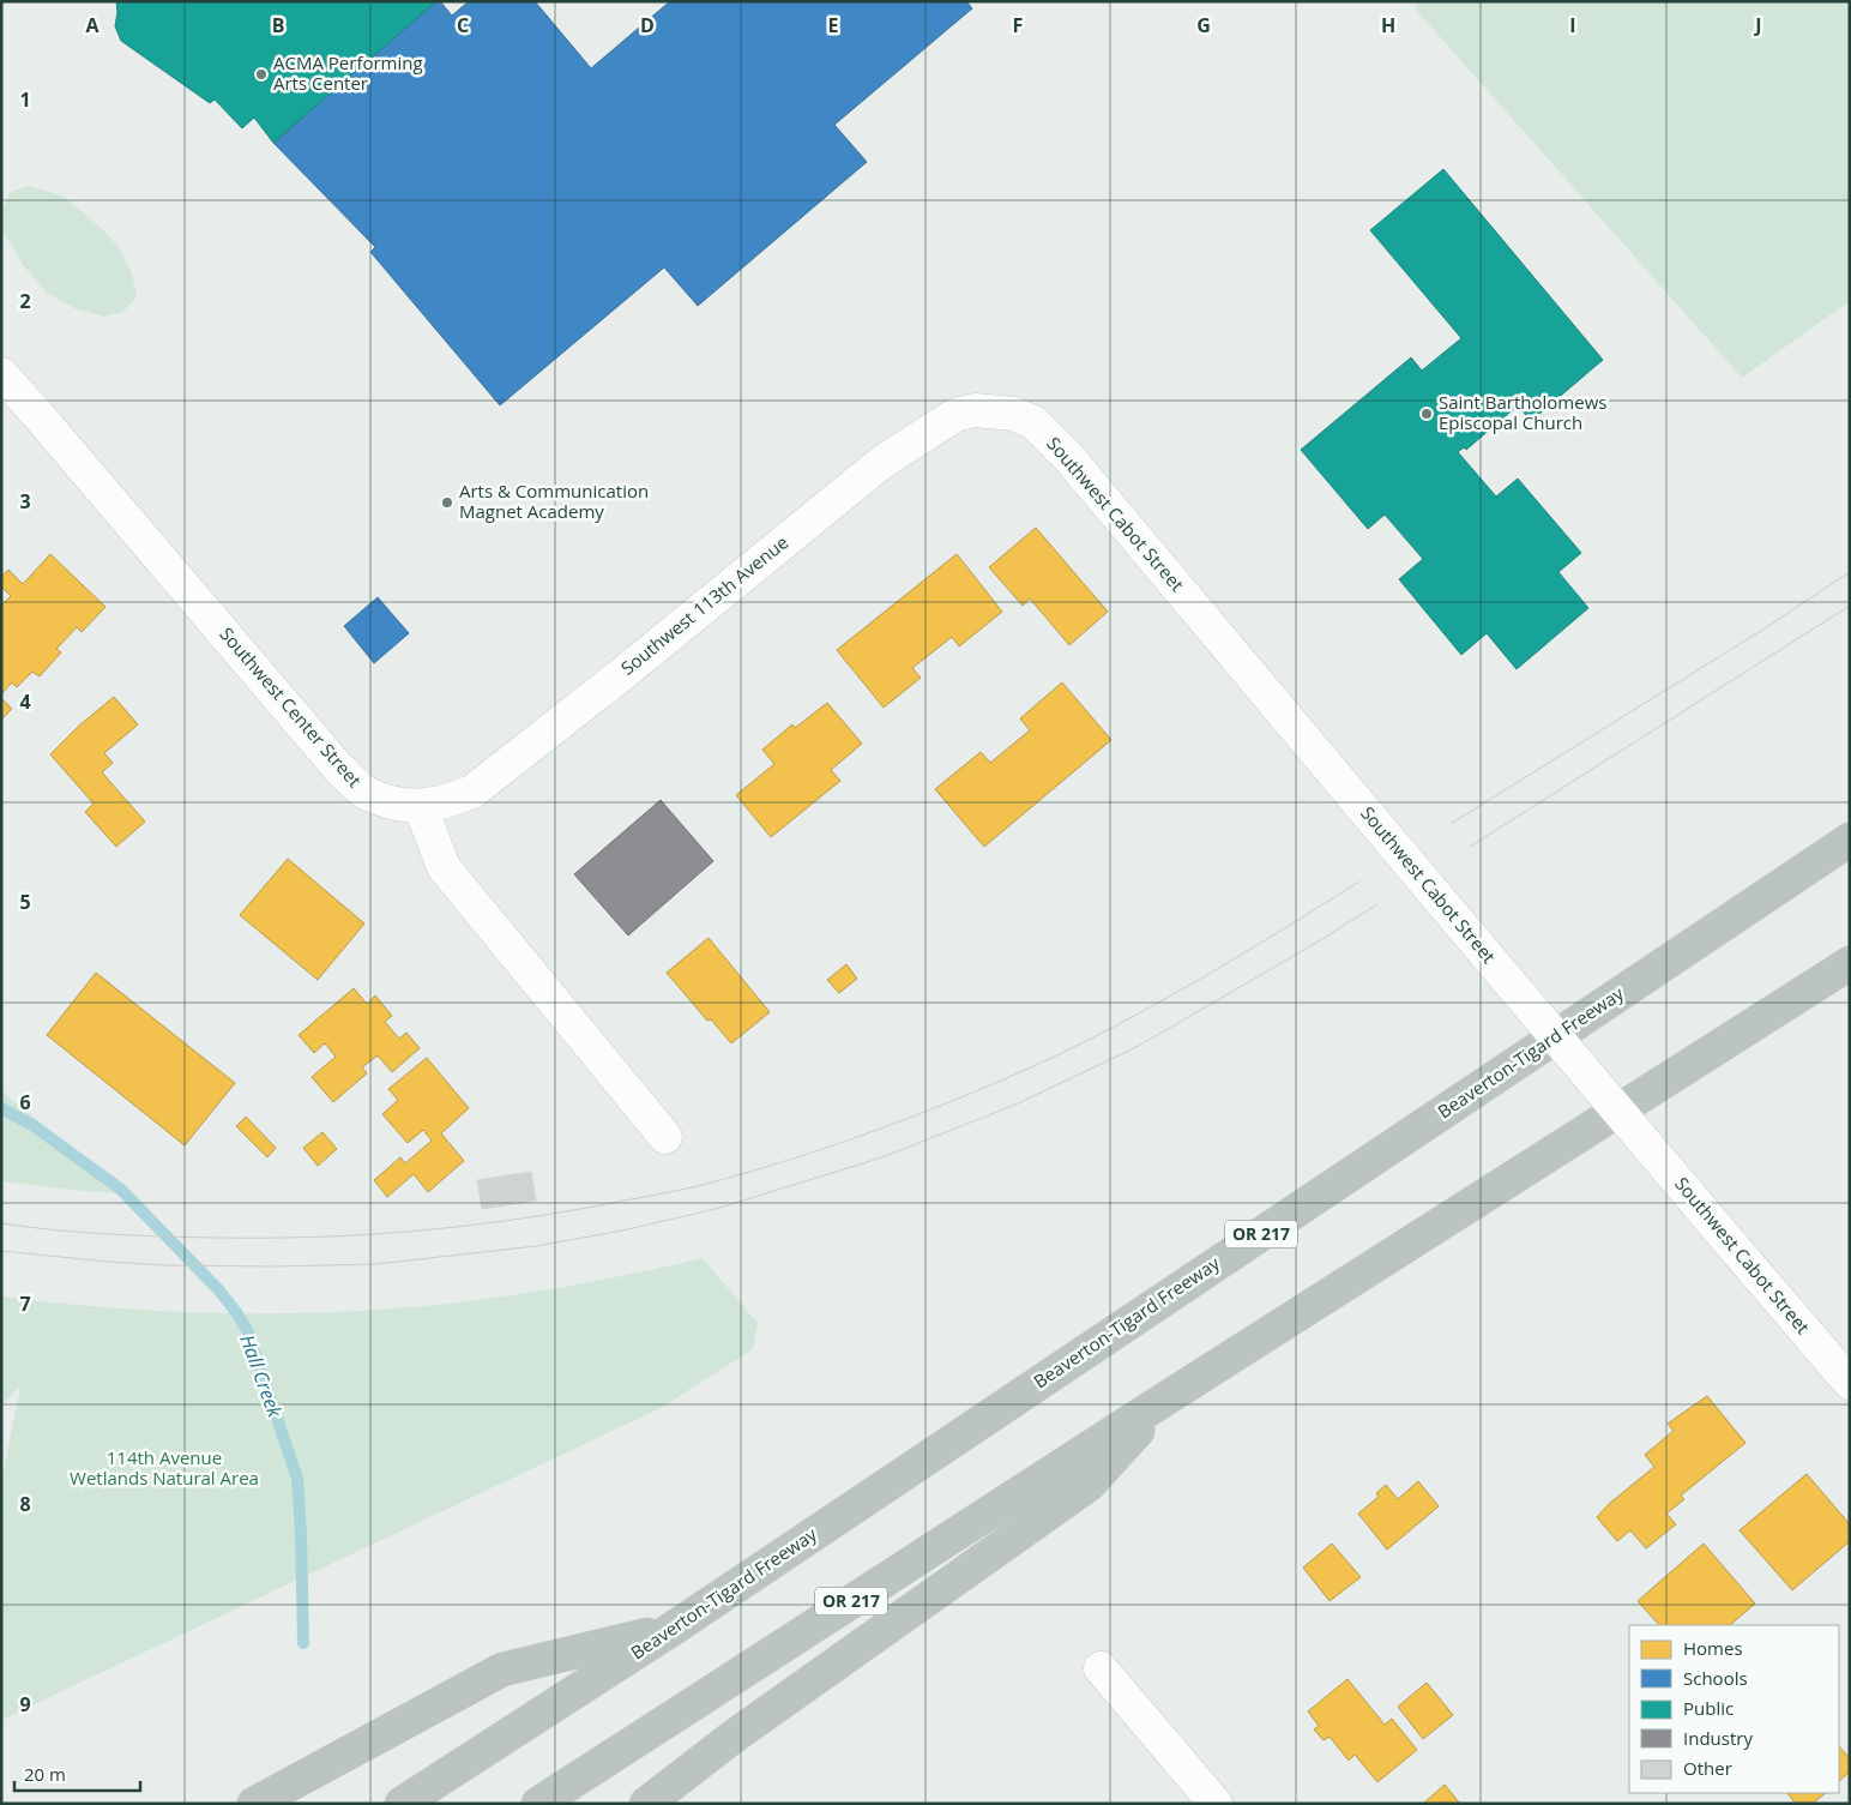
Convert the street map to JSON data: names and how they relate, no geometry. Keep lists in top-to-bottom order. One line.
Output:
{"streets":{"highway":["Beaverton-Tigard Freeway","OR 217"],"street":["Southwest Cabot Street","Southwest 113th Avenue","Southwest Center Street"]},"crossings":[["Southwest Cabot Street","Southwest 113th Avenue"],["Southwest 113th Avenue","Southwest Center Street"]],"water":["Hall Creek"],"parks":["114th Avenue Wetlands Natural Area"],"places":["ACMA Performing Arts Center","Saint Bartholomews Episcopal Church","Arts & Communication Magnet Academy"],"legend":["Homes","Schools","Public","Industry","Other"],"scale_bar":"20 m","grid":{"columns":["A","B","C","D","E","F","G","H","I","J"],"rows":["1","2","3","4","5","6","7","8","9"]}}
